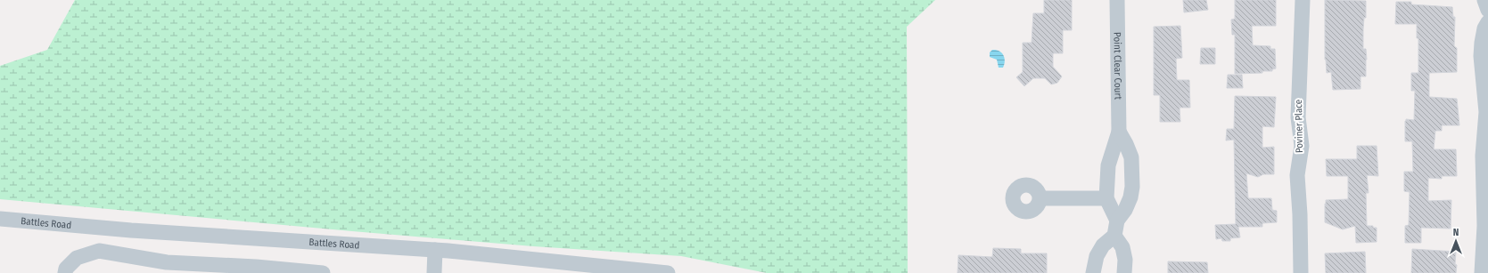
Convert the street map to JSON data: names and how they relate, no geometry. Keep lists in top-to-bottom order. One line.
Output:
{"streets":{"street":["Point Clear Court","Poviner Place","Battles Road"]},"north":"top"}
